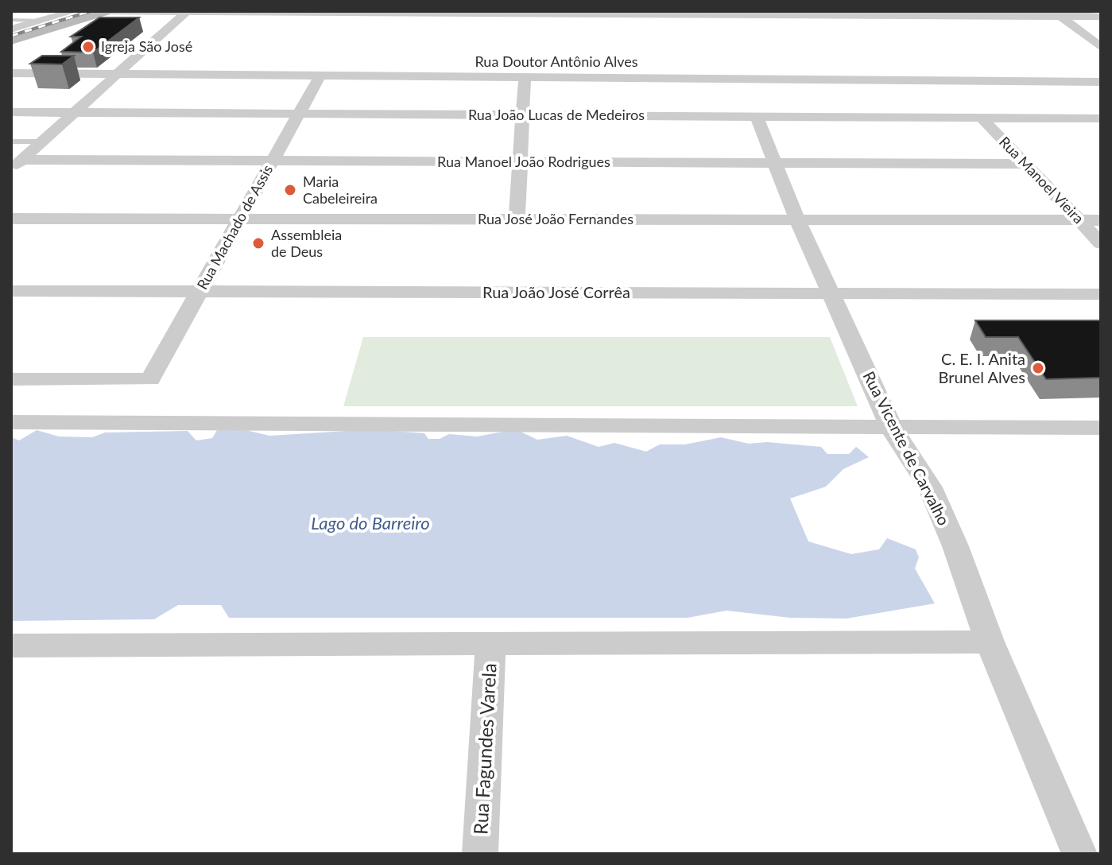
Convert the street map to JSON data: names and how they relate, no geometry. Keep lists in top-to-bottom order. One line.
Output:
{"streets":{"street":["Rua Doutor Antônio Alves","Rua João Lucas de Medeiros","Rua Manoel João Rodrigues","Rua Manoel Vieira","Rua José João Fernandes","Rua Machado de Assis","Rua João José Corrêa","Rua Vicente de Carvalho","Rua Fagundes Varela"]},"crossings":[["Rua Doutor Antônio Alves","Rua Machado de Assis"],["Rua João Lucas de Medeiros","Rua Manoel Vieira"],["Rua João Lucas de Medeiros","Rua Machado de Assis"],["Rua João Lucas de Medeiros","Rua Vicente de Carvalho"],["Rua Manoel João Rodrigues","Rua Manoel Vieira"],["Rua Manoel João Rodrigues","Rua Machado de Assis"],["Rua Manoel João Rodrigues","Rua Vicente de Carvalho"],["Rua Manoel Vieira","Rua José João Fernandes"],["Rua José João Fernandes","Rua Machado de Assis"],["Rua José João Fernandes","Rua Vicente de Carvalho"],["Rua Machado de Assis","Rua João José Corrêa"],["Rua João José Corrêa","Rua Vicente de Carvalho"]],"water":["Lago do Barreiro"],"places":["Igreja São José","Maria Cabeleireira","Assembleia de Deus","C. E. I. Anita Brunel Alves"]}
